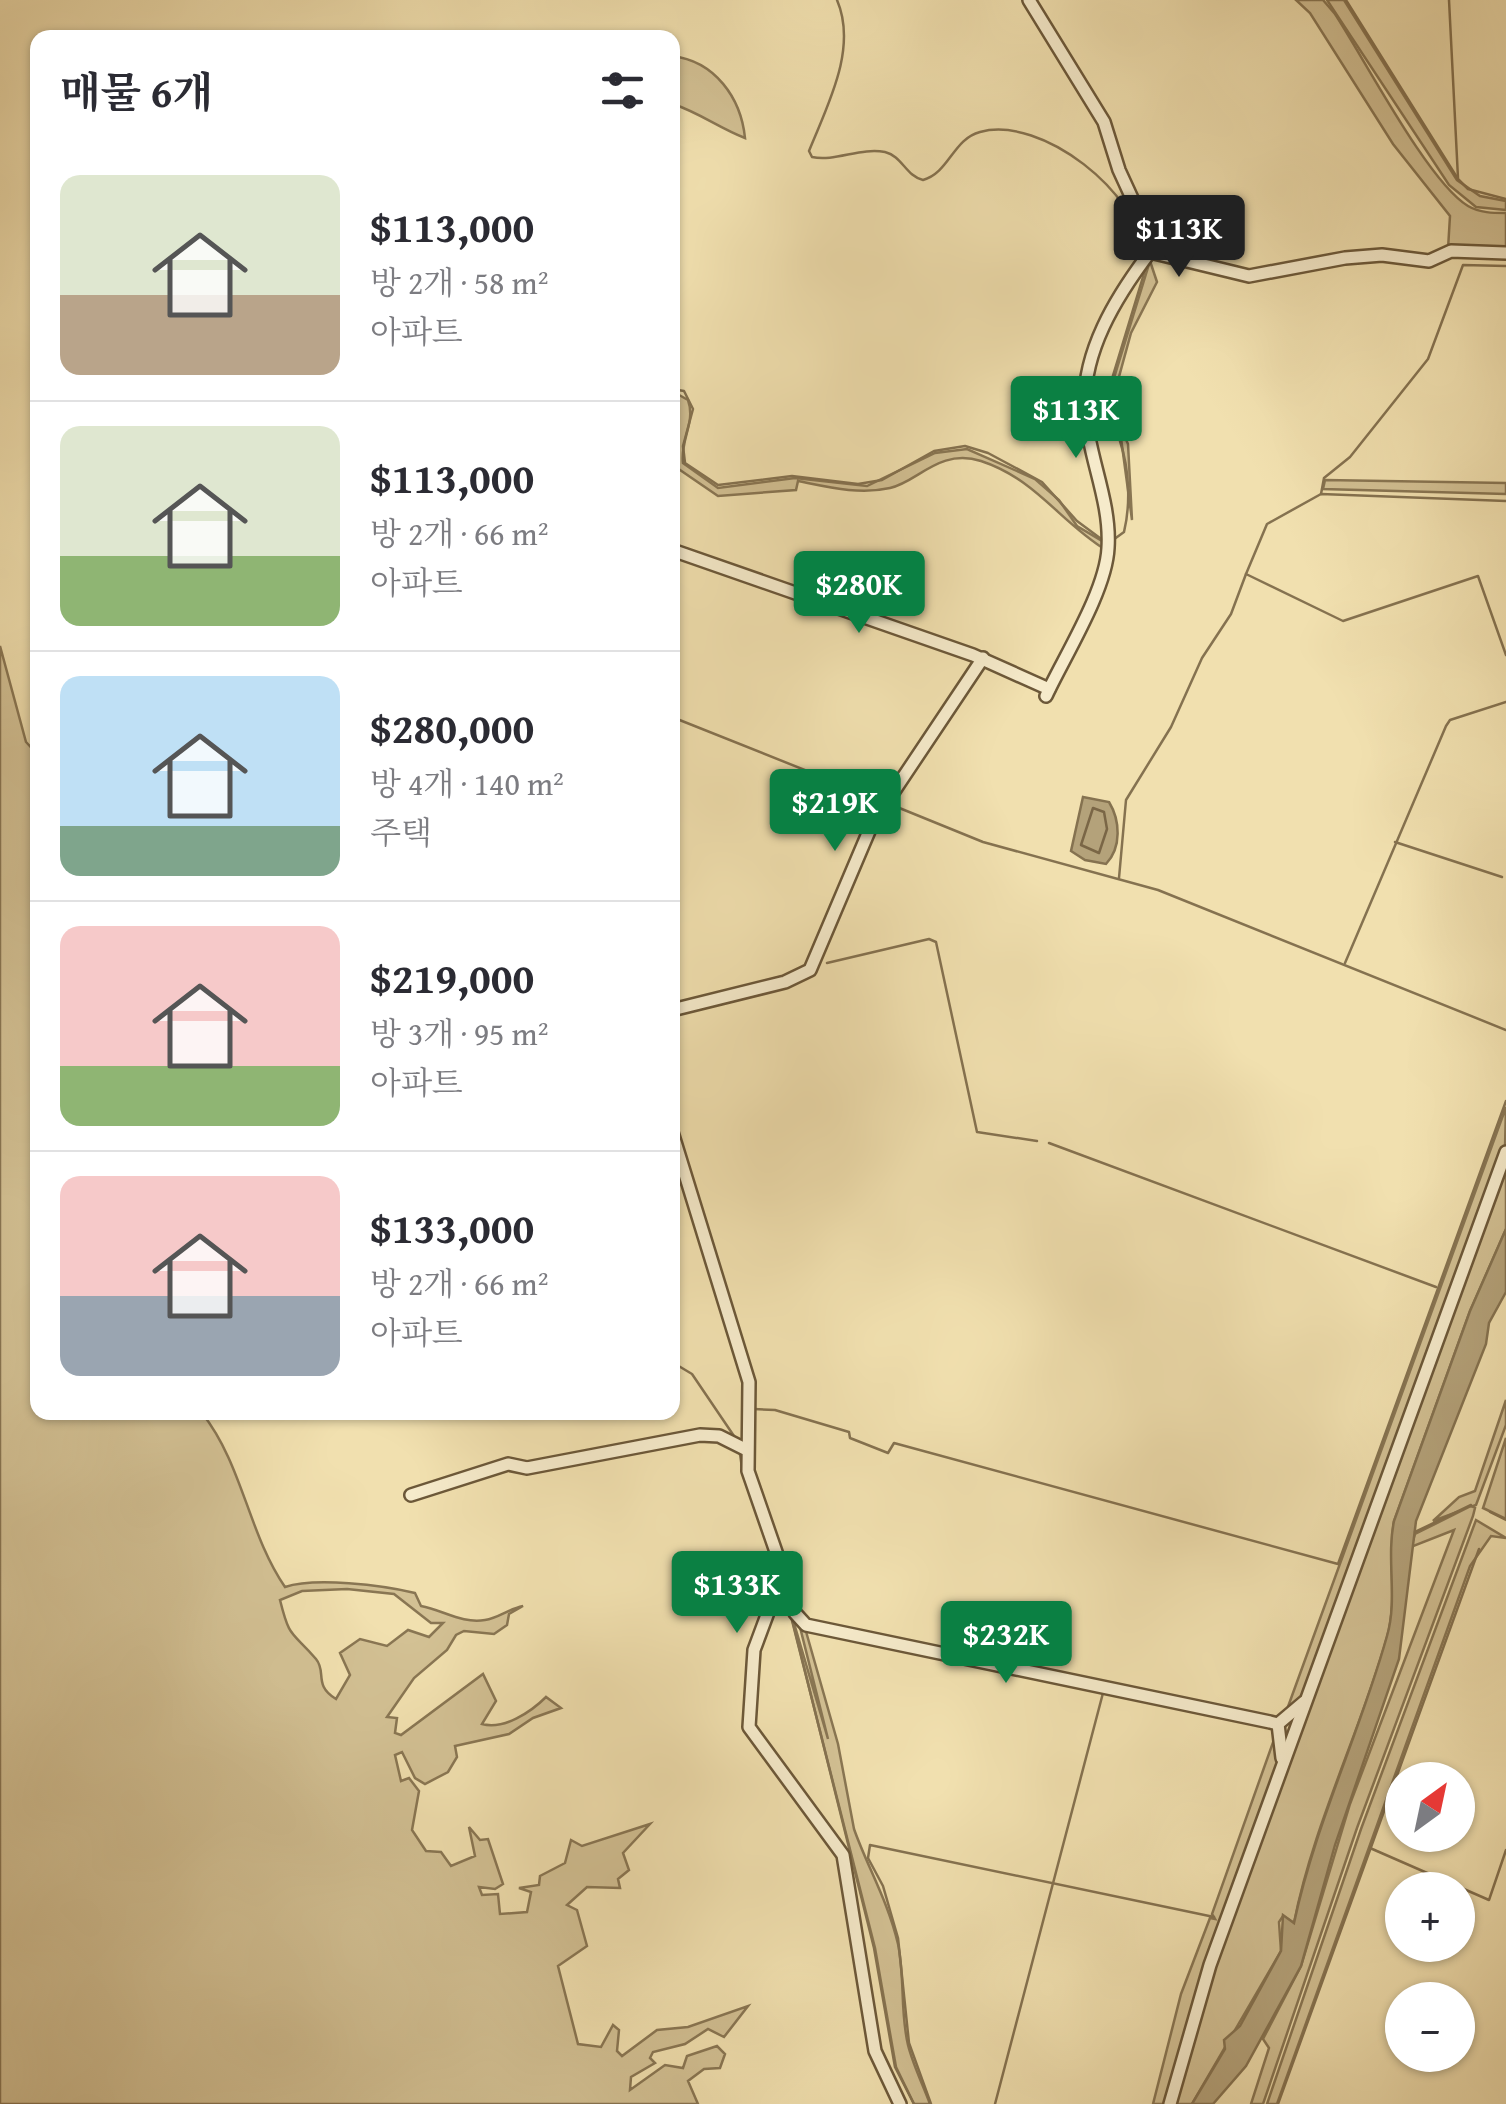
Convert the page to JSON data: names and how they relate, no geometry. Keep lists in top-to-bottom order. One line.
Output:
{"north":"top right","page":{"heading":"매물 6개","list":[{"name":"$113,000","note":"방 2개 · 58 m² · 아파트"},{"name":"$113,000","note":"방 2개 · 66 m² · 아파트"},{"name":"$280,000","note":"방 4개 · 140 m² · 주택"},{"name":"$219,000","note":"방 3개 · 95 m² · 아파트"},{"name":"$133,000","note":"방 2개 · 66 m² · 아파트"}],"price":["$113K","$113K","$280K","$219K","$133K","$232K"],"map_buttons":["+","−"]}}
